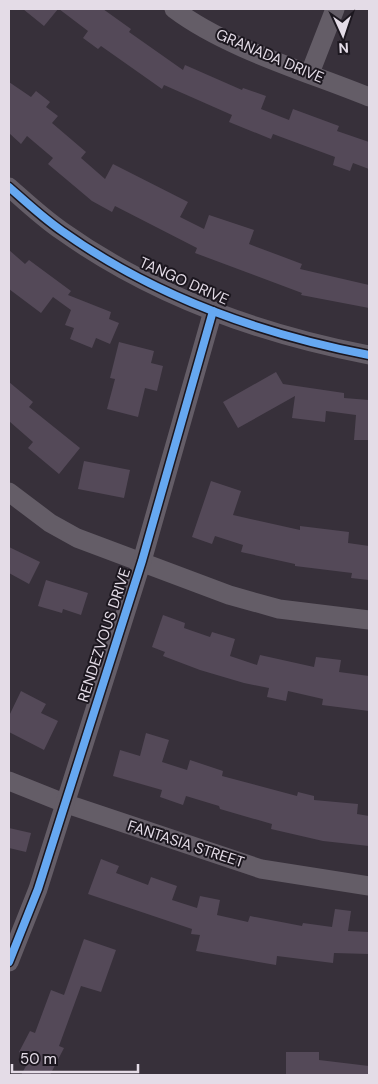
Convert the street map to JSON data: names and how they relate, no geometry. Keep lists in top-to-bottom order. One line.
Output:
{"streets":{"street":["GRANADA DRIVE","TANGO DRIVE","RENDEZVOUS DRIVE","FANTASIA STREET"]},"crossings":[["TANGO DRIVE","RENDEZVOUS DRIVE"],["RENDEZVOUS DRIVE","FANTASIA STREET"]],"scale_bar":"50 m","north":"bottom"}
